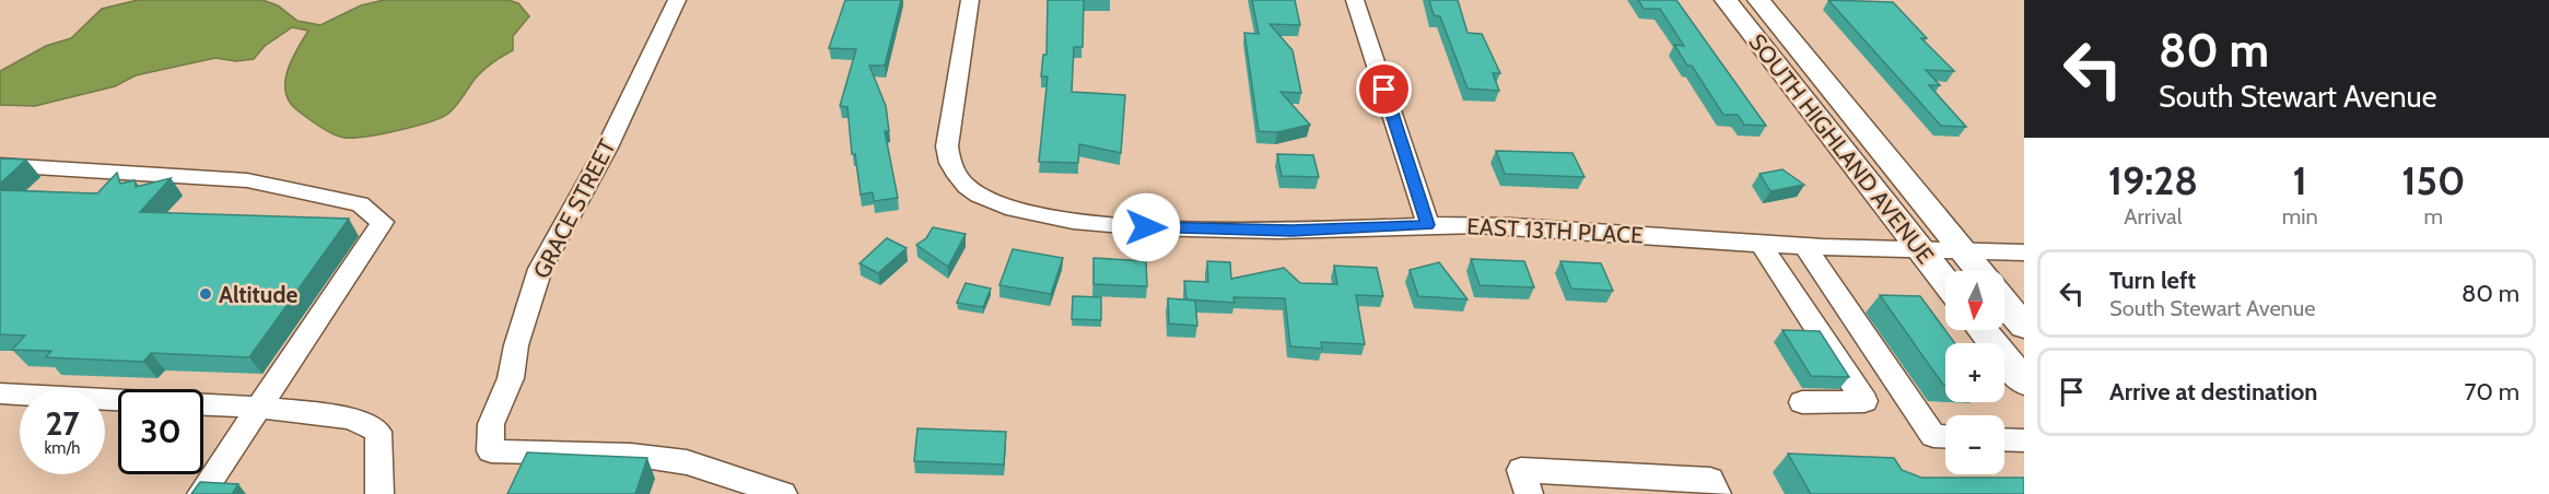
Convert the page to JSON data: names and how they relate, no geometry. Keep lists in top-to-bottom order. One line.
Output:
{"streets":{"main road":["SOUTH HIGHLAND AVENUE"],"street":["GRACE STREET","EAST 13TH PLACE"]},"crossings":[["SOUTH HIGHLAND AVENUE","EAST 13TH PLACE"]],"places":["Altitude"],"north":"bottom","page":{"turn":["80 m","South Stewart Avenue"],"eta":["19:28","Arrival","1","min","150","m"],"list":[{"name":"Turn left","note":"South Stewart Avenue","value":"80 m"},{"name":"Arrive at destination","value":"70 m"}],"map_buttons":["+","−"],"speed":"27 km/h","limit":"30"}}
